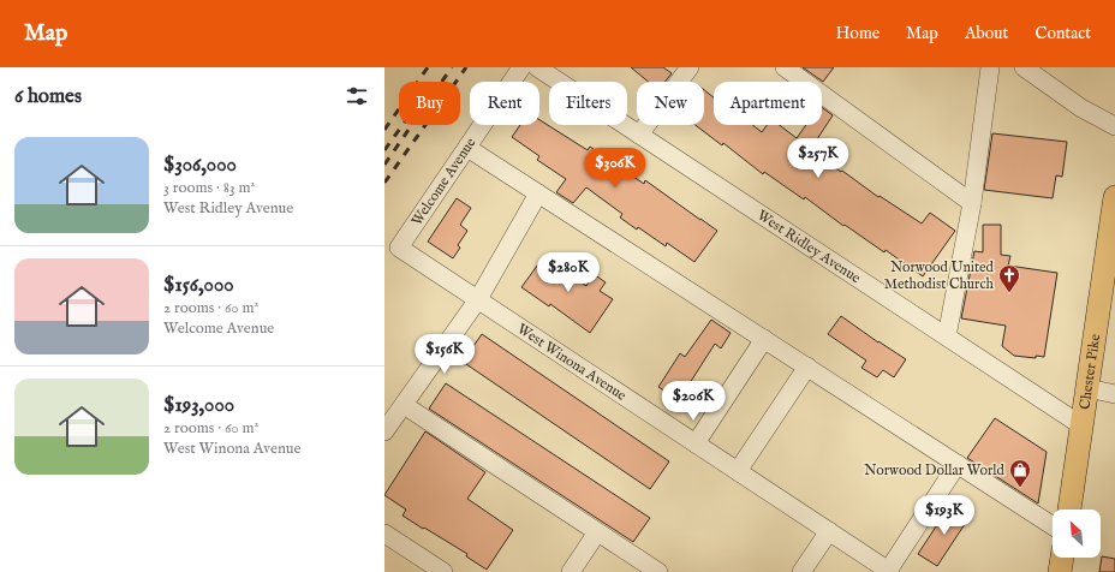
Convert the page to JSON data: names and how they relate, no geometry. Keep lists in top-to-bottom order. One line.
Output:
{"streets":{"main road":["Chester Pike"],"street":["Welcome Avenue","West Ridley Avenue","West Winona Avenue"]},"crossings":[["Welcome Avenue","West Winona Avenue"],["West Ridley Avenue","Chester Pike"]],"places":{"church":["Norwood United Methodist Church"],"shop":["Norwood Dollar World"]},"north":"top left","page":{"header":"Map","nav":["Home","Map","About","Contact"],"heading":"6 homes","chip":["Buy","Rent","Filters","New","Apartment"],"list":[{"name":"$306,000","note":"3 rooms · 83 m² · West Ridley Avenue"},{"name":"$156,000","note":"2 rooms · 60 m² · Welcome Avenue"},{"name":"$193,000","note":"2 rooms · 60 m² · West Winona Avenue"}],"price":["$257K","$306K","$280K","$156K","$206K","$193K"]}}
